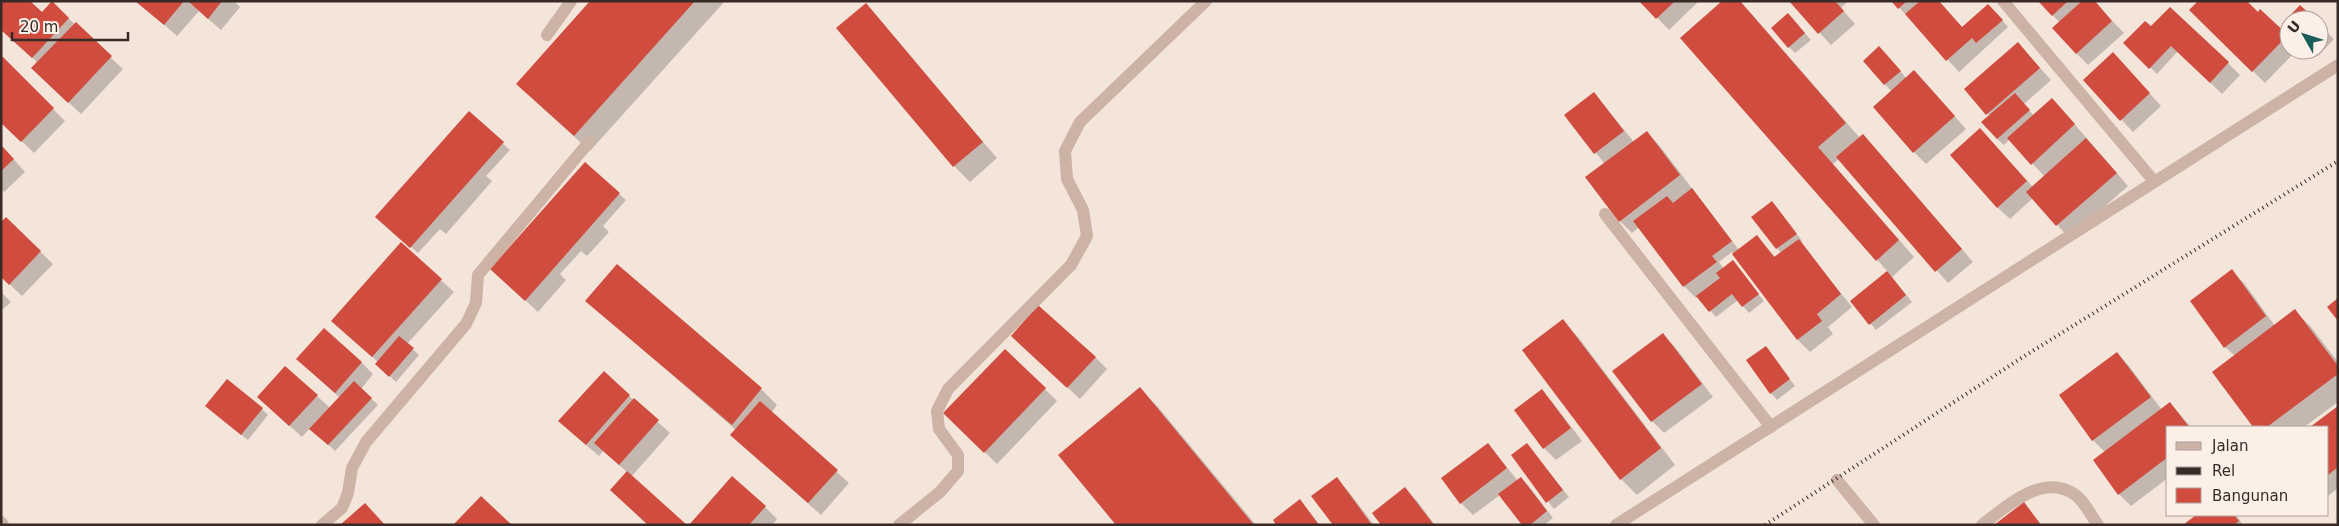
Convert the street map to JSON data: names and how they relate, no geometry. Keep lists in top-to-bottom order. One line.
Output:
{"legend":["Jalan","Rel","Bangunan"],"scale_bar":"20 m","north":"top left"}
